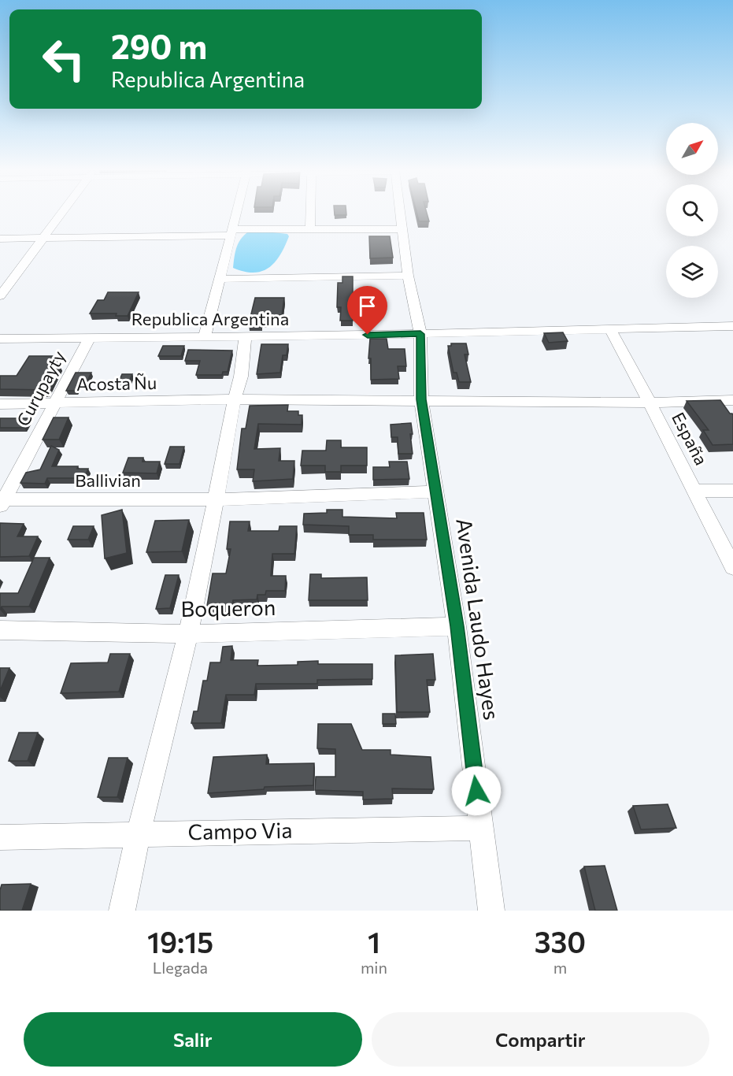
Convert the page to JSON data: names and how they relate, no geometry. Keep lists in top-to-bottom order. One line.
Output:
{"streets":{"street":["Republica Argentina","Acosta Ñu","Curupayty","España","Ballivian","Boqueron","Avenida Laudo Hayes","Campo Via"]},"crossings":[["Republica Argentina","Curupayty"],["Republica Argentina","España"],["Republica Argentina","Avenida Laudo Hayes"],["Acosta Ñu","Curupayty"],["Acosta Ñu","España"],["Acosta Ñu","Avenida Laudo Hayes"],["Curupayty","Ballivian"],["Ballivian","Avenida Laudo Hayes"],["Boqueron","Avenida Laudo Hayes"],["Avenida Laudo Hayes","Campo Via"]],"north":"top right","page":{"turn":["290 m","Republica Argentina"],"eta":["19:15","Llegada","1","min","330","m"],"buttons":["Salir","Compartir"]}}
